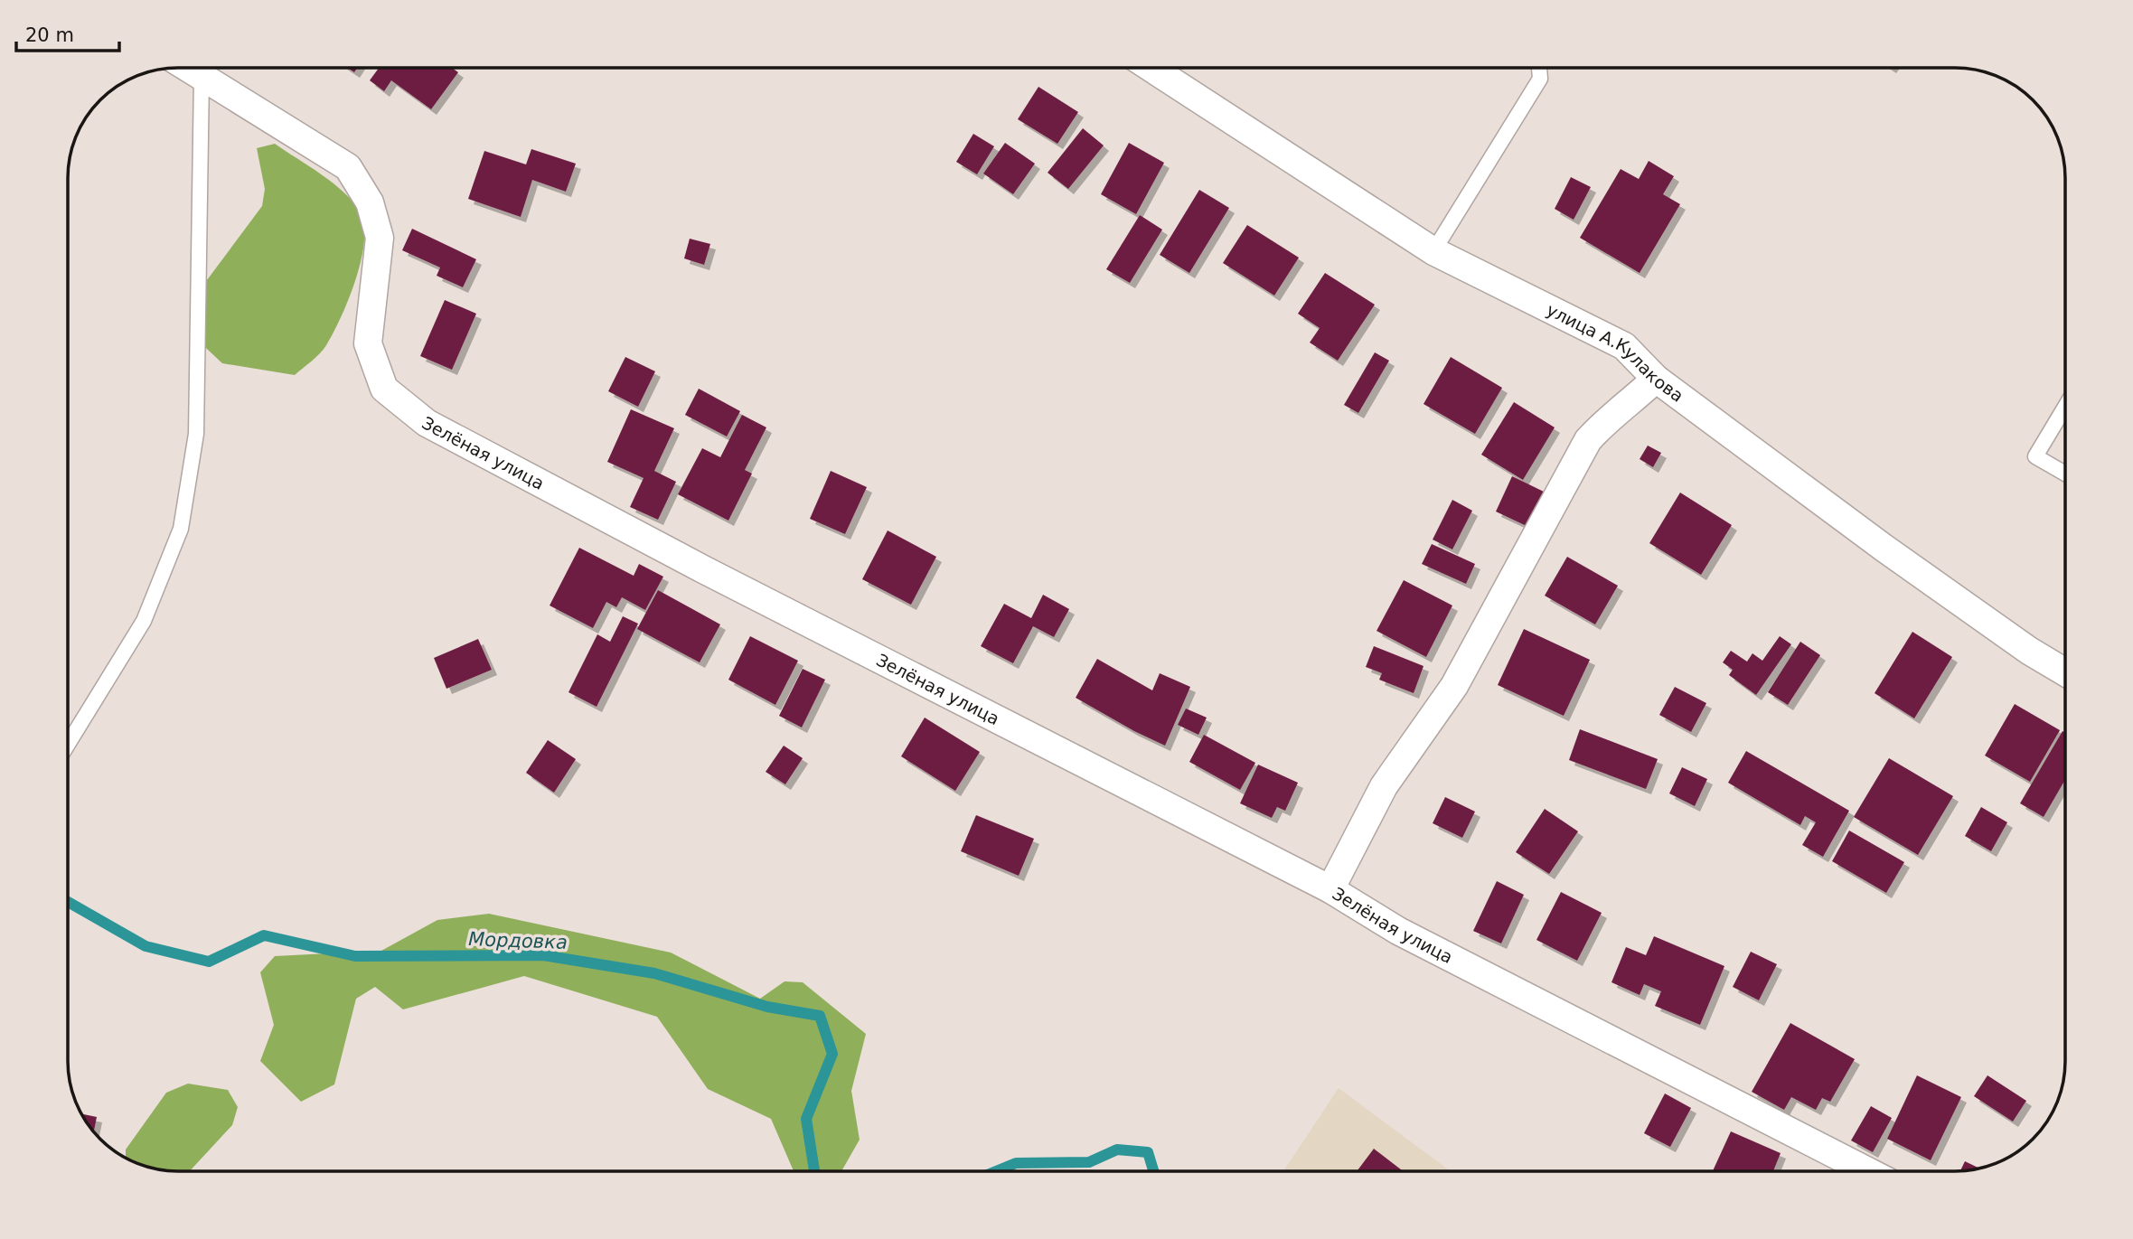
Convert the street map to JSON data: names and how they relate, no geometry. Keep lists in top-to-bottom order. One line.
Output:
{"streets":{"street":["улица А.Кулакова","Зелёная улица"]},"water":["Мордовка"],"scale_bar":"20 m"}
